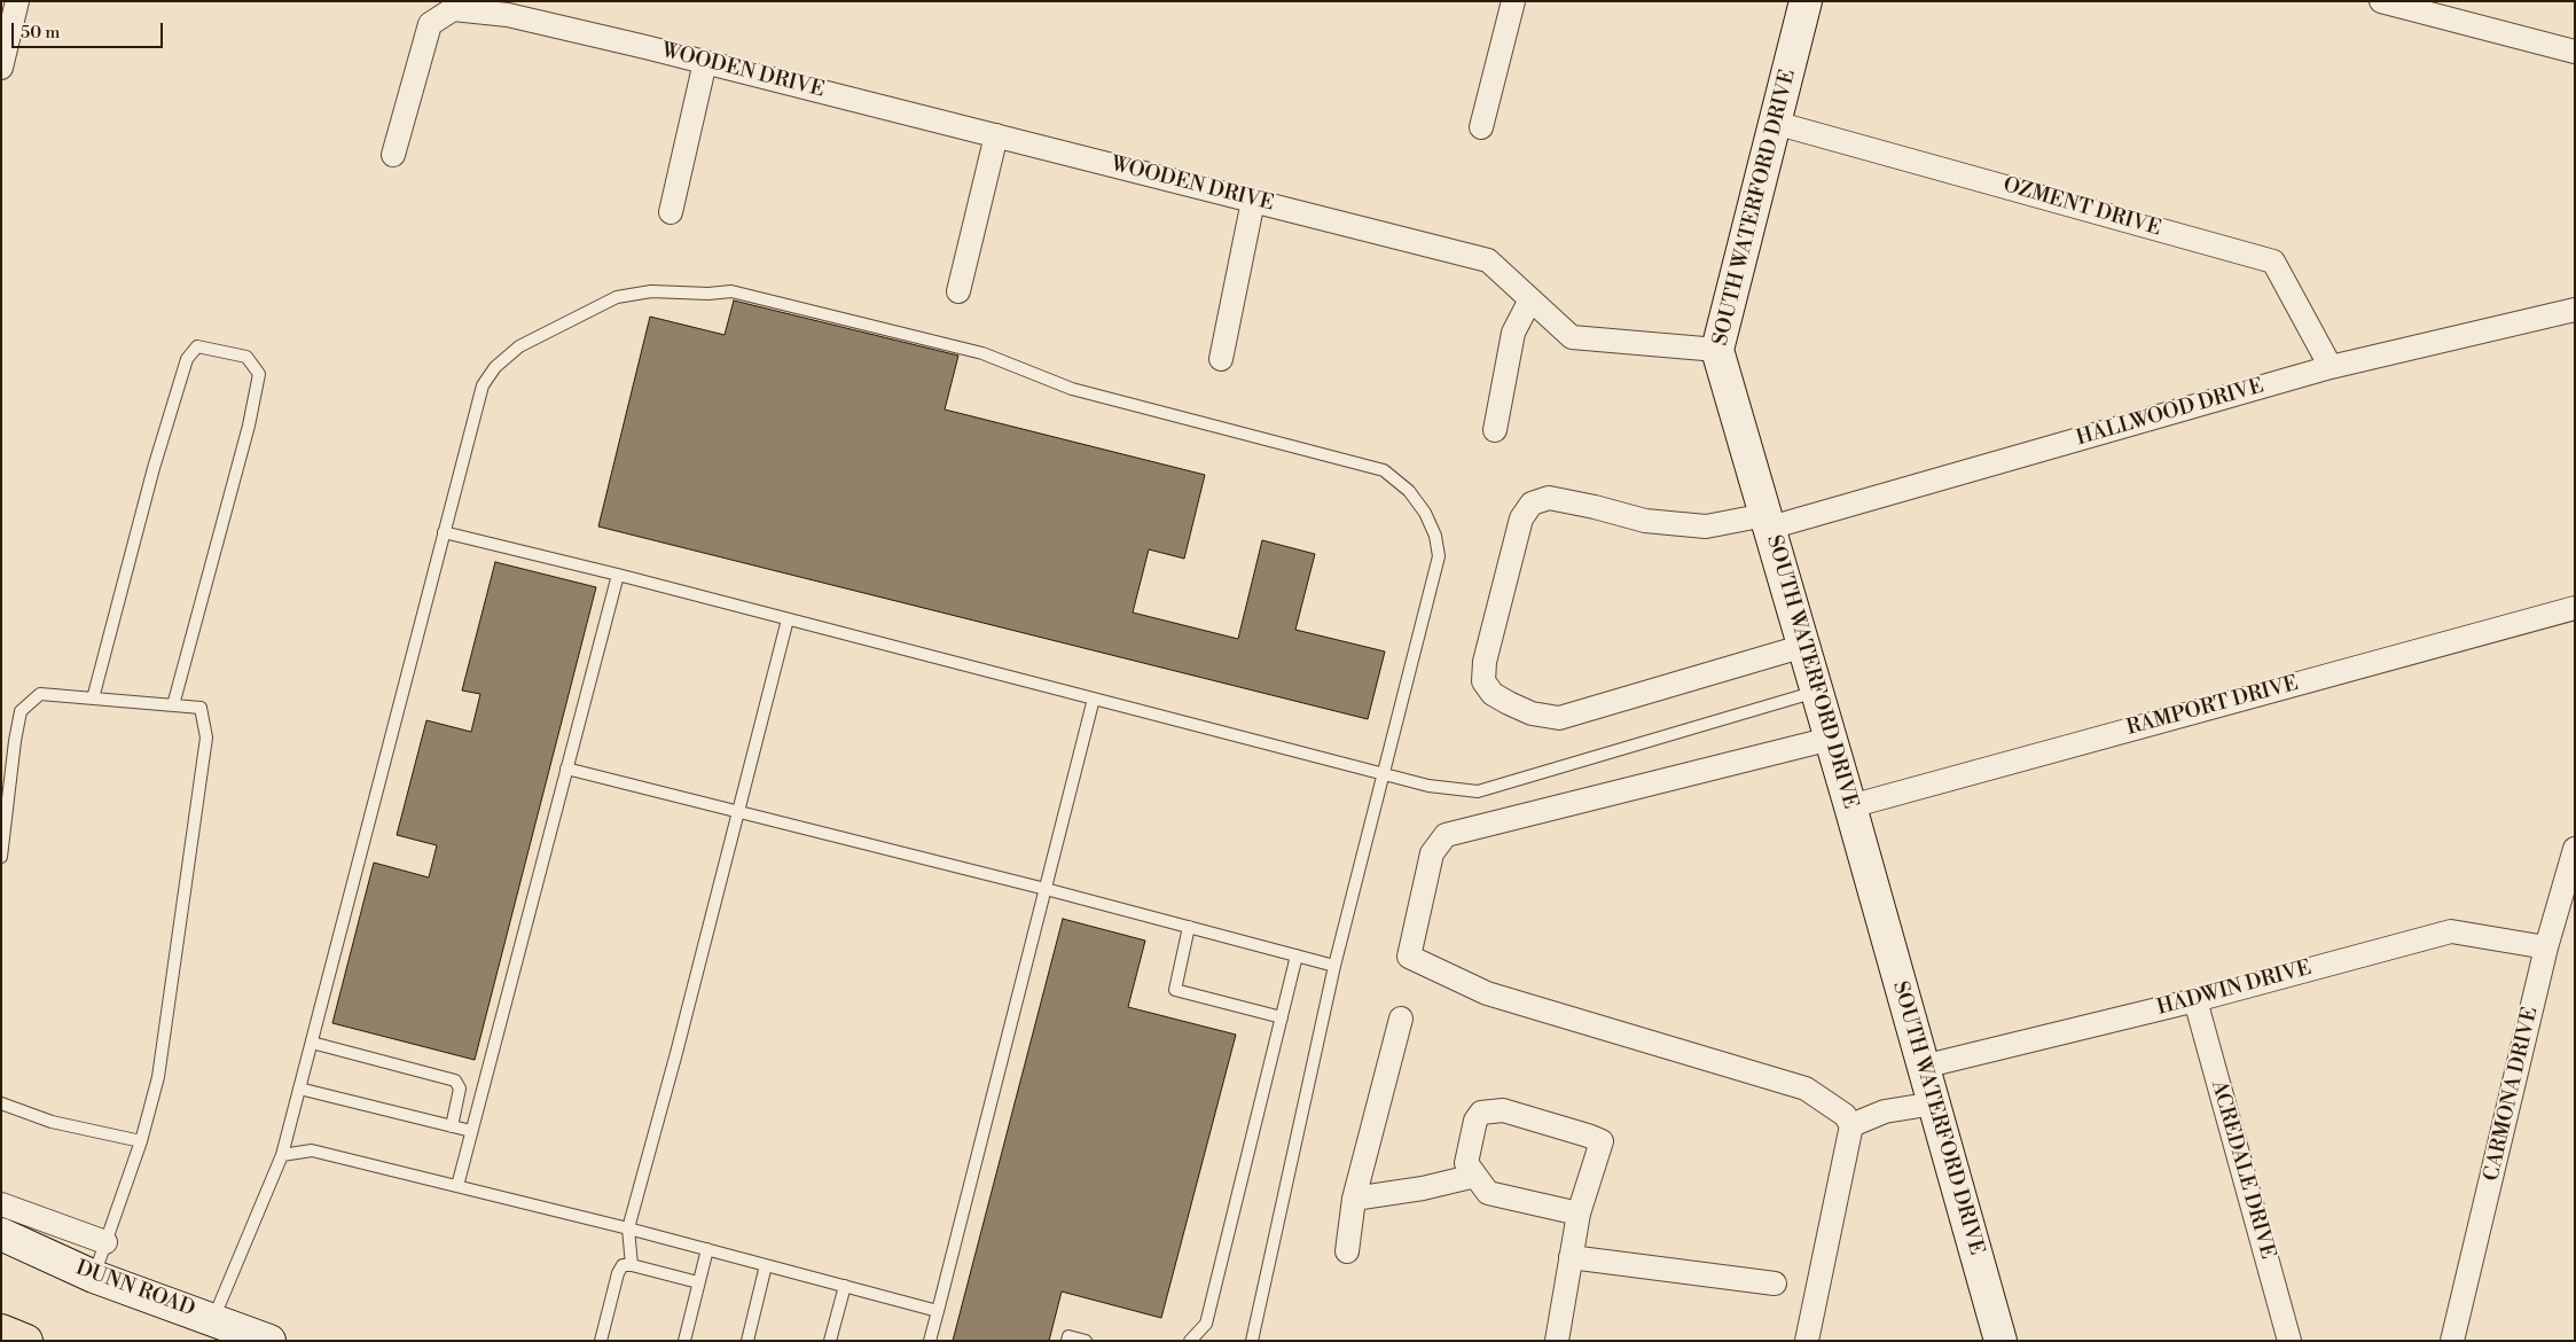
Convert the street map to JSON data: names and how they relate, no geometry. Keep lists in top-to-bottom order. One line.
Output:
{"streets":{"street":["WOODEN DRIVE","SOUTH WATERFORD DRIVE","OZMENT DRIVE","HALLWOOD DRIVE","RAMPORT DRIVE","HADWIN DRIVE","CARMONA DRIVE","ACREDALE DRIVE","DUNN ROAD"]},"crossings":[["WOODEN DRIVE","SOUTH WATERFORD DRIVE"],["SOUTH WATERFORD DRIVE","OZMENT DRIVE"],["SOUTH WATERFORD DRIVE","HALLWOOD DRIVE"],["SOUTH WATERFORD DRIVE","RAMPORT DRIVE"],["SOUTH WATERFORD DRIVE","HADWIN DRIVE"],["OZMENT DRIVE","HALLWOOD DRIVE"],["HADWIN DRIVE","CARMONA DRIVE"],["HADWIN DRIVE","ACREDALE DRIVE"]],"scale_bar":"50 m"}
